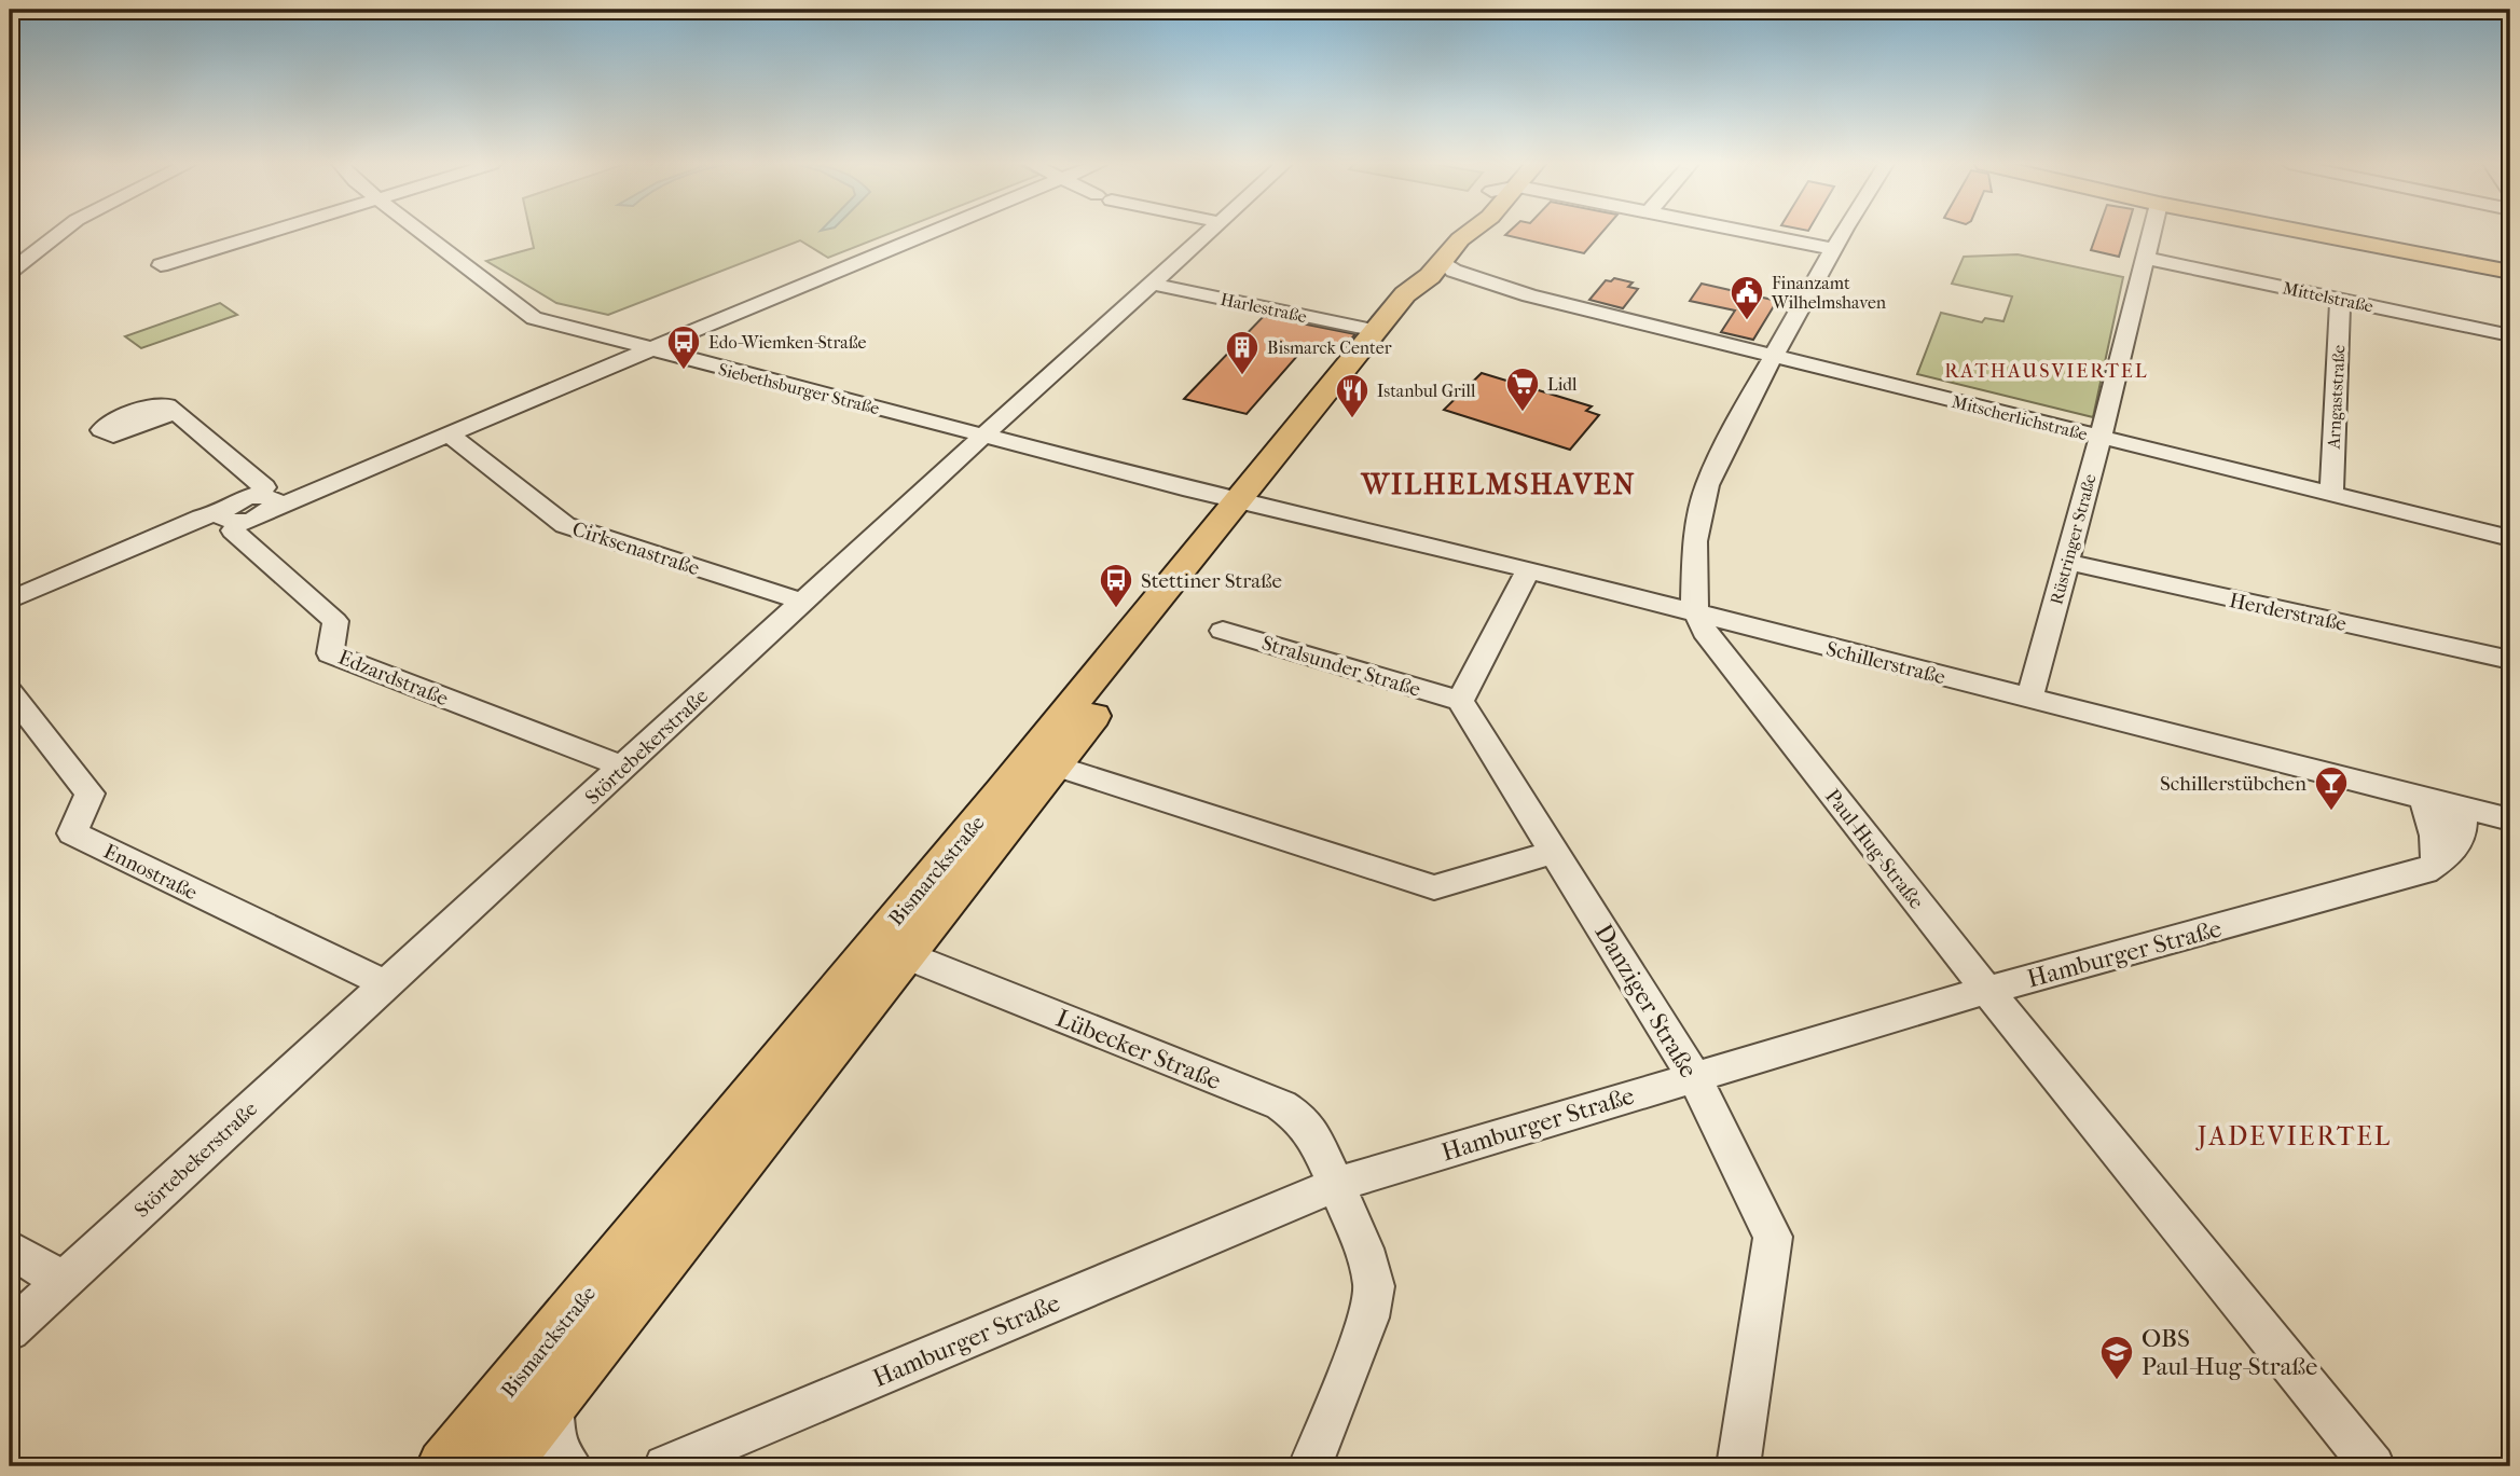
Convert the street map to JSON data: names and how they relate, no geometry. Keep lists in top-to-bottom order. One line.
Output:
{"streets":{"main road":["Bismarckstraße"],"street":["Mittelstraße","Harlestraße","Siebethsburger Straße","Arngaststraße","Mitscherlichstraße","Rüstringer Straße","Cirksenastraße","Herderstraße","Schillerstraße","Stralsunder Straße","Edzardstraße","Störtebekerstraße","Paul-Hug-Straße","Ennostraße","Hamburger Straße","Danziger Straße","Lübecker Straße"]},"crossings":[["Mittelstraße","Arngaststraße"],["Mittelstraße","Rüstringer Straße"],["Harlestraße","Störtebekerstraße"],["Harlestraße","Bismarckstraße"],["Siebethsburger Straße","Schillerstraße"],["Siebethsburger Straße","Störtebekerstraße"],["Siebethsburger Straße","Bismarckstraße"],["Arngaststraße","Mitscherlichstraße"],["Mitscherlichstraße","Rüstringer Straße"],["Mitscherlichstraße","Paul-Hug-Straße"],["Mitscherlichstraße","Bismarckstraße"],["Rüstringer Straße","Herderstraße"],["Rüstringer Straße","Schillerstraße"],["Cirksenastraße","Störtebekerstraße"],["Schillerstraße","Paul-Hug-Straße"],["Schillerstraße","Bismarckstraße"],["Schillerstraße","Hamburger Straße"],["Stralsunder Straße","Danziger Straße"],["Edzardstraße","Störtebekerstraße"],["Störtebekerstraße","Ennostraße"],["Paul-Hug-Straße","Hamburger Straße"],["Bismarckstraße","Lübecker Straße"],["Hamburger Straße","Danziger Straße"],["Hamburger Straße","Lübecker Straße"]],"districts":["RATHAUSVIERTEL","WILHELMSHAVEN","JADEVIERTEL"],"places":{"public building":["Finanzamt Wilhelmshaven"],"bus stop":["Edo-Wiemken-Straße","Stettiner Straße"],"building":["Bismarck Center"],"supermarket":["Lidl"],"restaurant":["Istanbul Grill"],"bar":["Schillerstübchen"],"school or university":["OBS Paul-Hug-Straße"]}}
